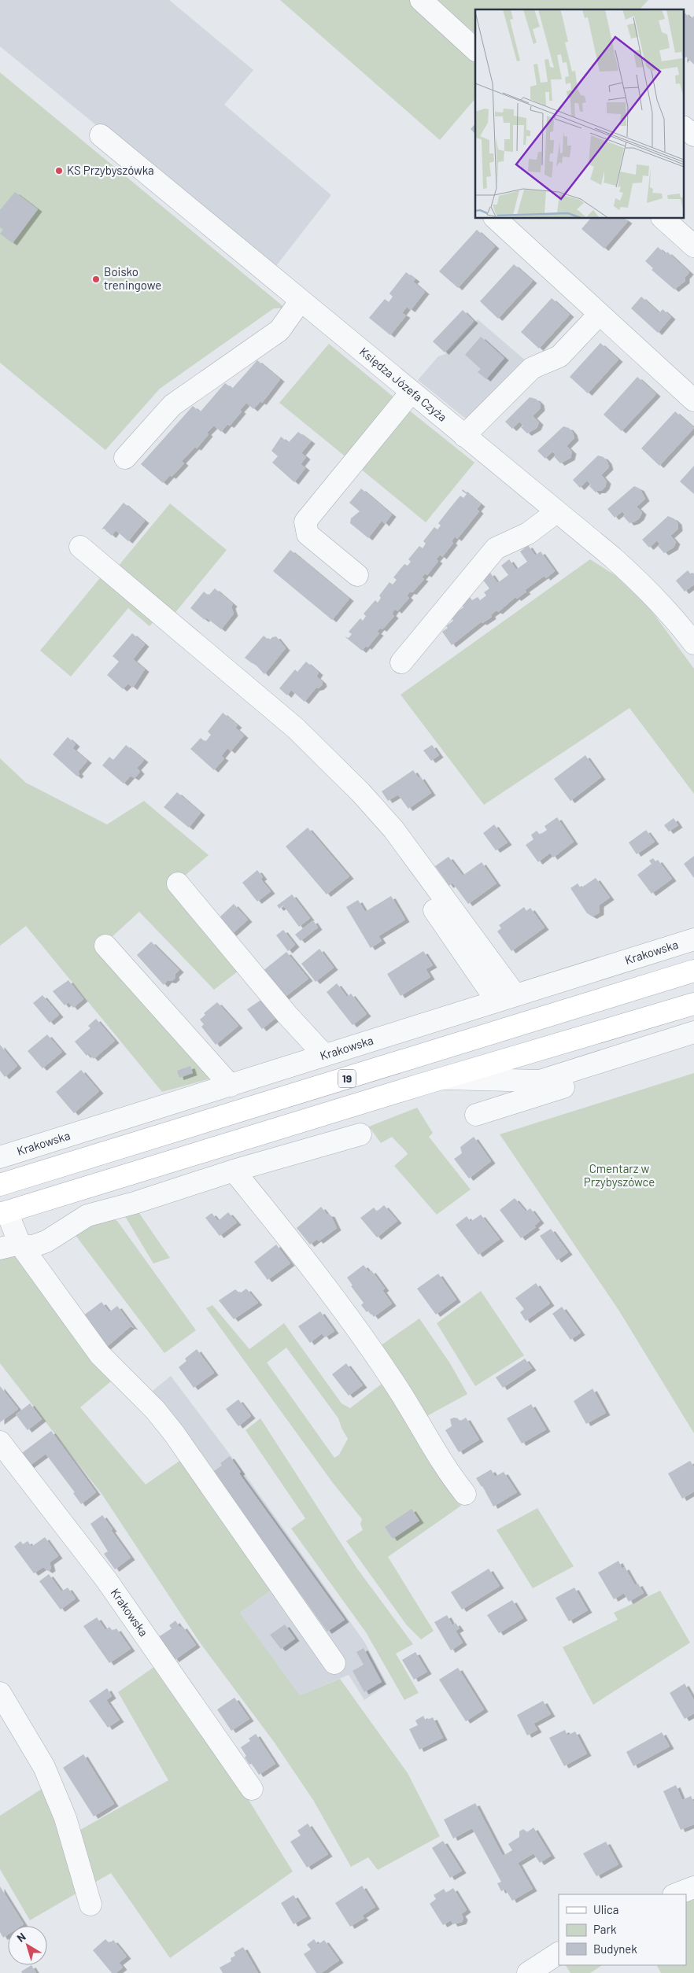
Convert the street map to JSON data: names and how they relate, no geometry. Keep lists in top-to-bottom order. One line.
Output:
{"streets":{"main road":["19"],"street":["Księdza Józefa Czyża","Krakowska"]},"parks":["Cmentarz w Przybyszówce"],"places":["KS Przybyszówka","Boisko treningowe"],"legend":["Ulica","Park","Budynek"],"north":"top left"}
